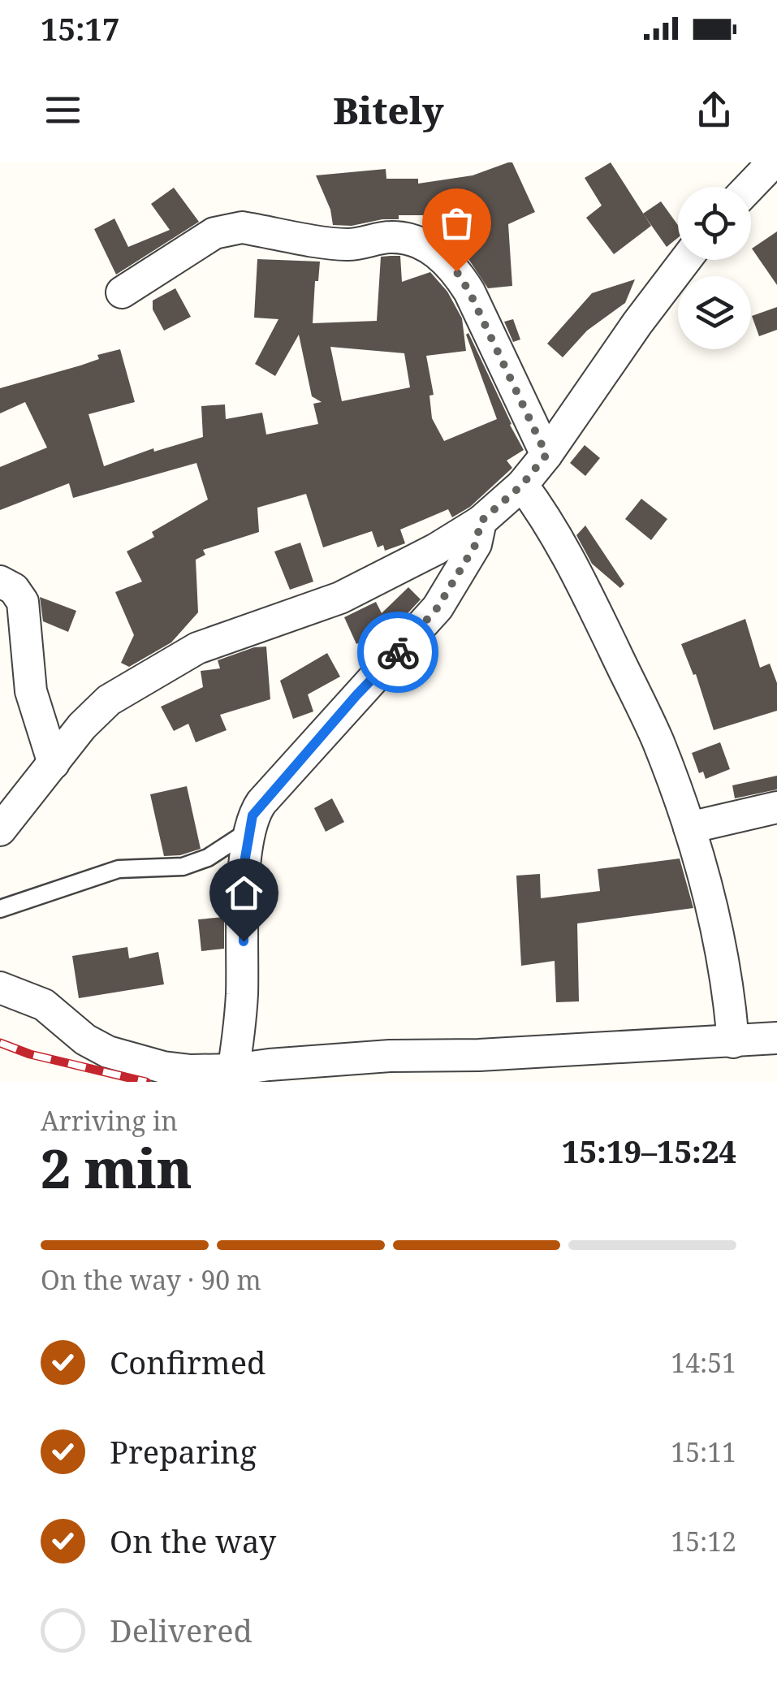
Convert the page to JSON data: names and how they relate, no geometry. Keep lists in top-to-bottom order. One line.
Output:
{"page":{"status":"15:17","header":"Bitely","heading":["2 min","Arriving in","15:19–15:24"],"bar":"On the way · 90 m","list":[["Confirmed","14:51"],["Preparing","15:11"],["On the way","15:12"],"Delivered"]}}
